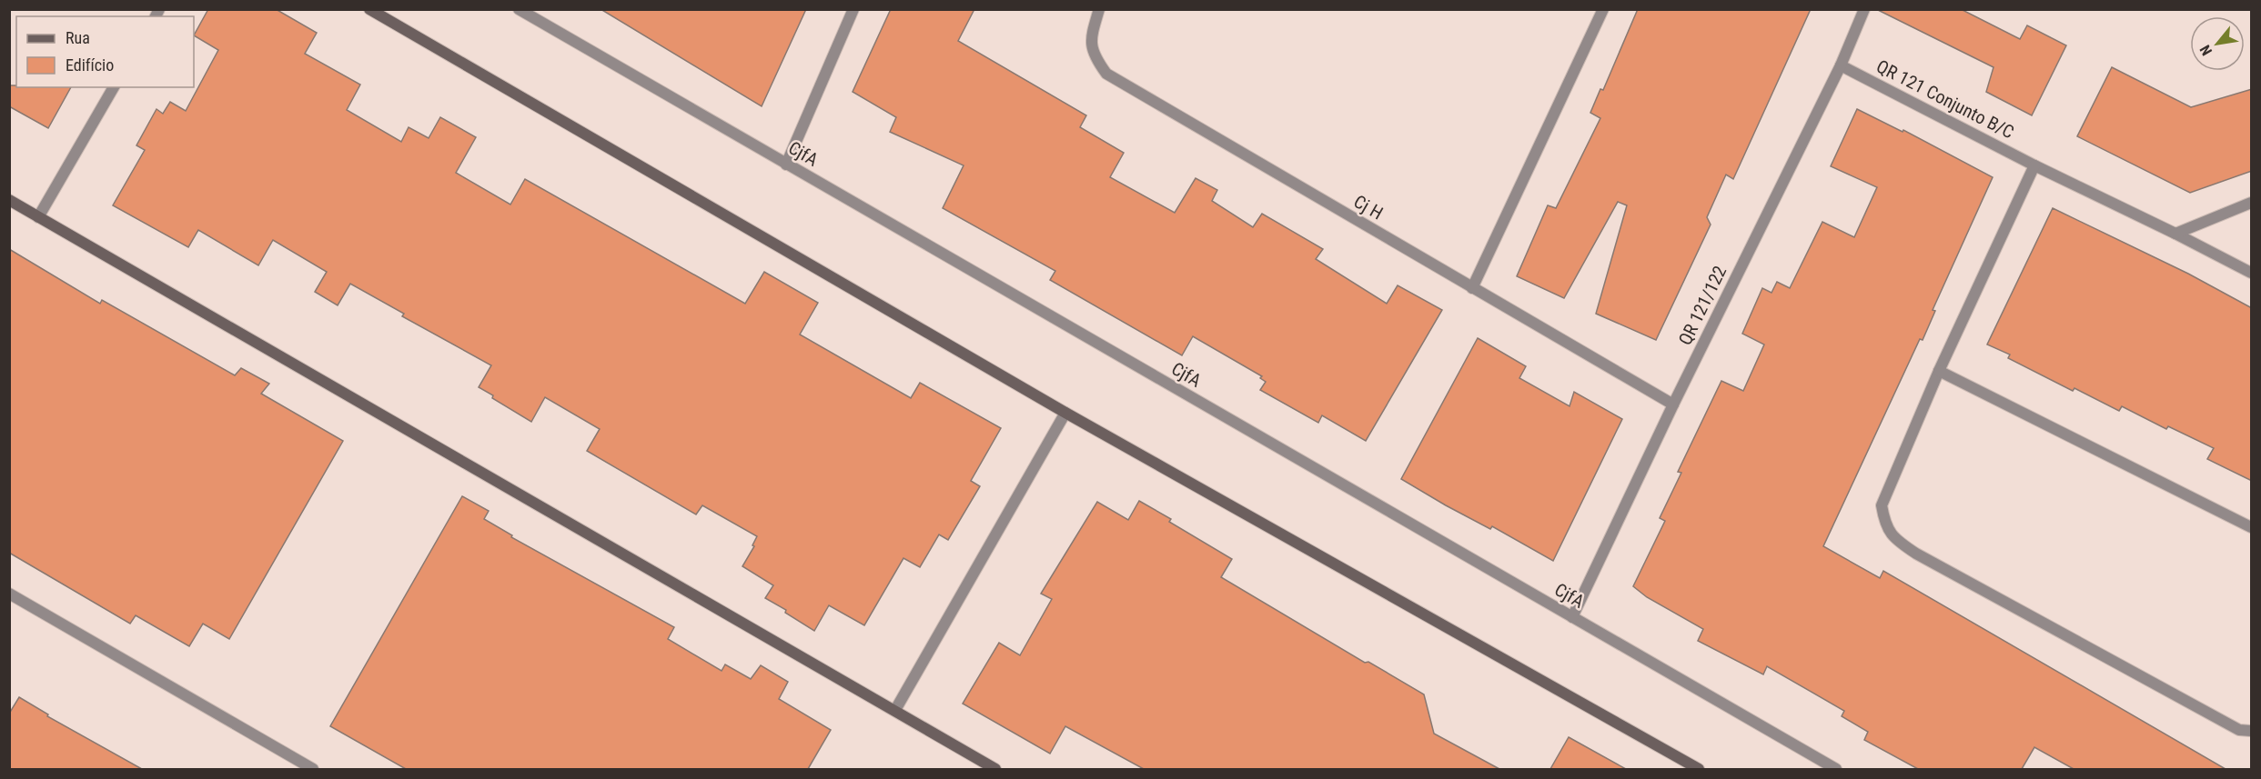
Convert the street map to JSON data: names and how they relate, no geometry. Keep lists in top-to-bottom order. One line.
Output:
{"streets":{"street":["QR 121 Conjunto B/C","CjfA","Cj H","QR 121/122"]},"crossings":[["QR 121 Conjunto B/C","QR 121/122"],["CjfA","QR 121/122"],["Cj H","QR 121/122"]],"legend":["Rua","Edifício"],"north":"bottom left"}
